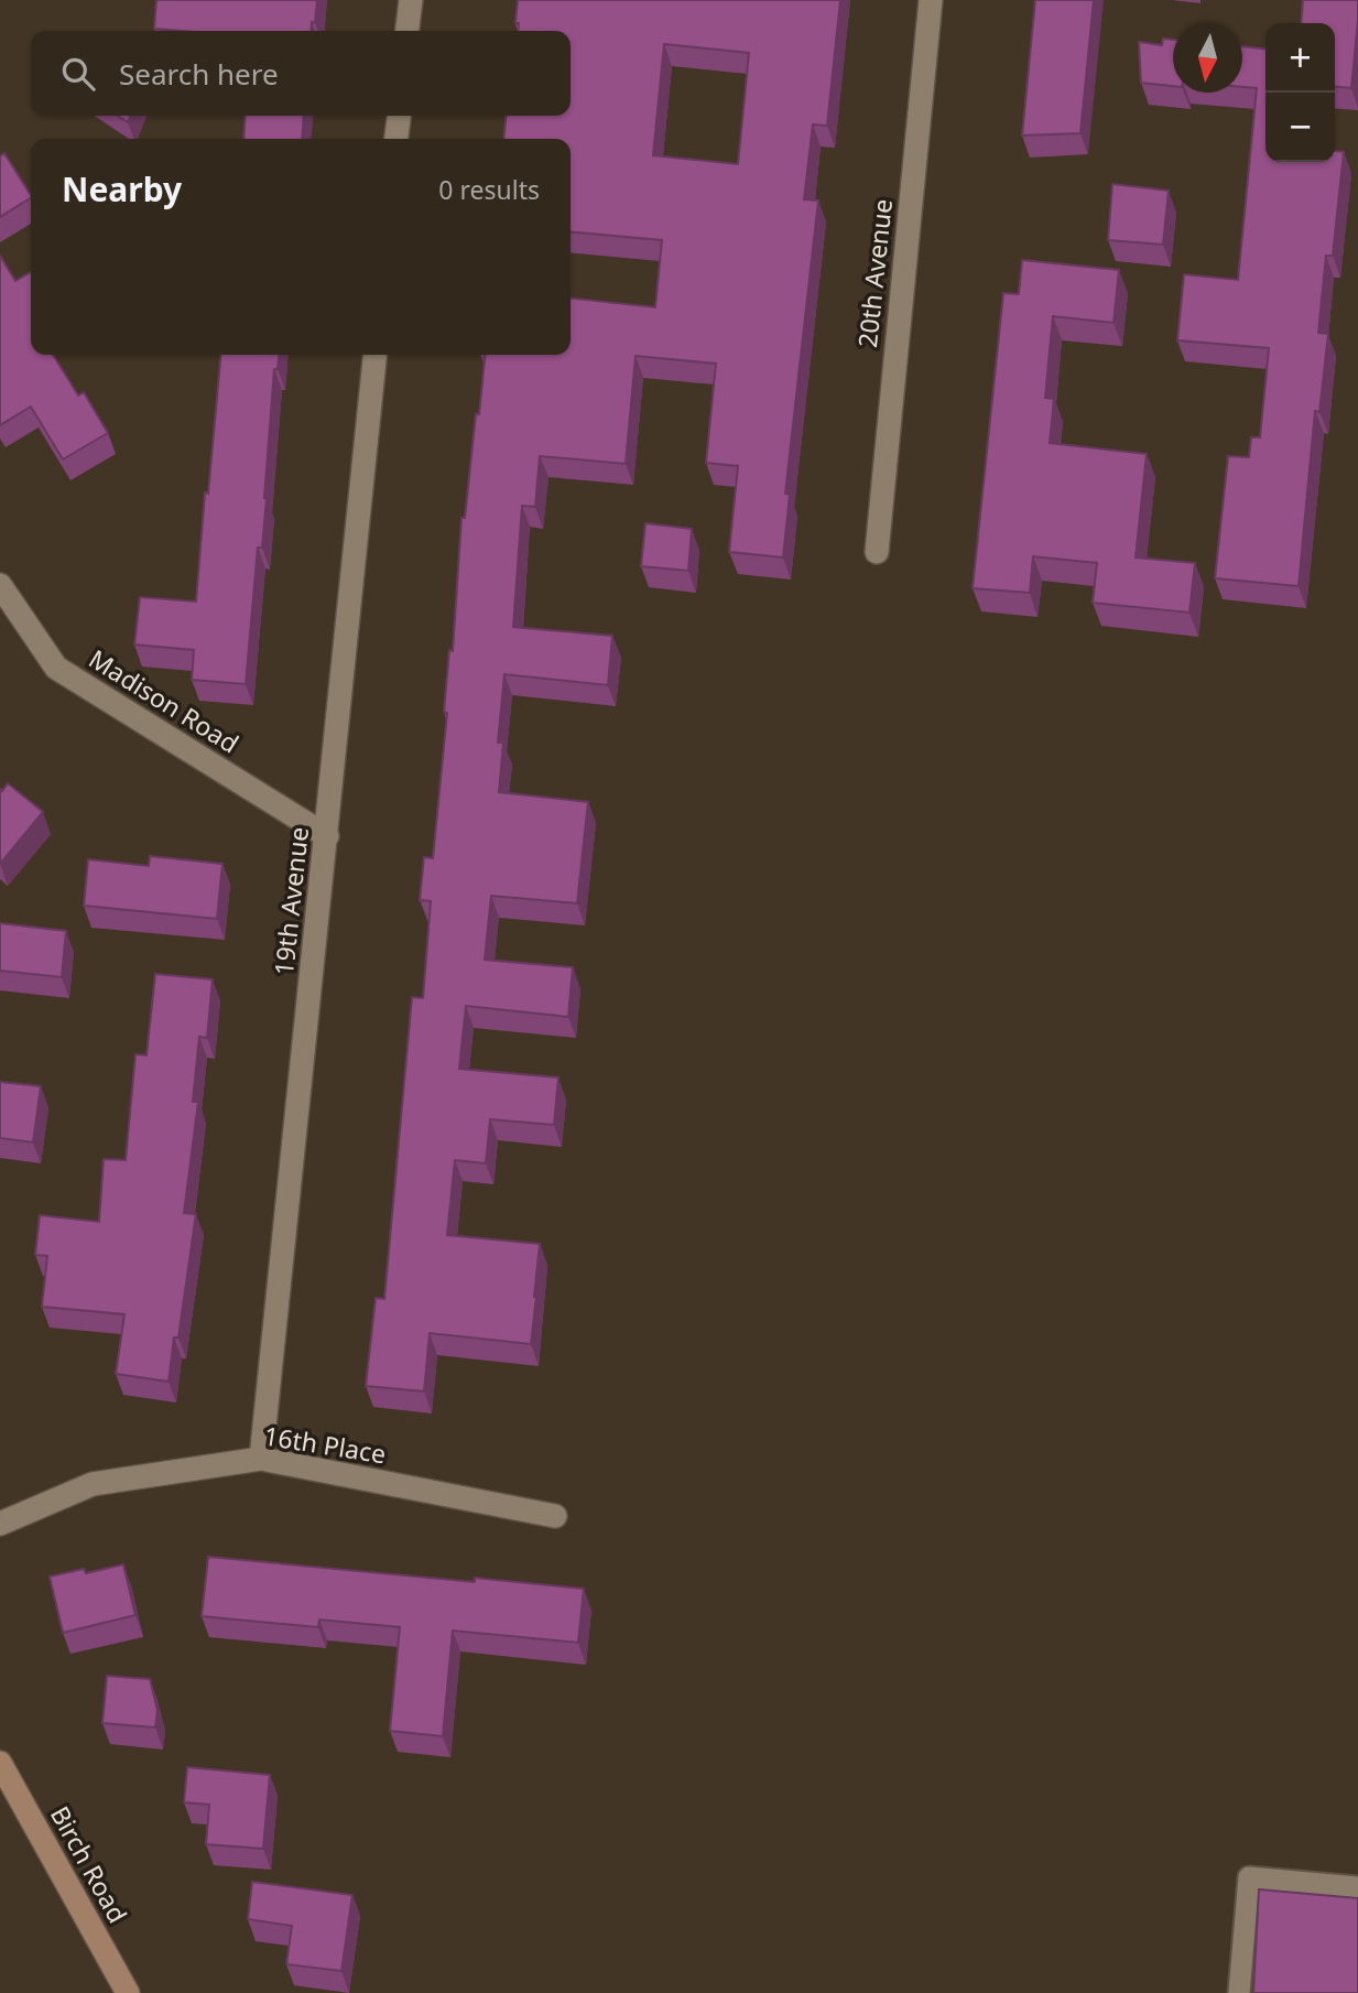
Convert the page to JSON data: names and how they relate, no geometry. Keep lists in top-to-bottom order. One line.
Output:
{"streets":{"street":["20th Avenue","Madison Road","19th Avenue","16th Place","Birch Road"]},"crossings":[["Madison Road","19th Avenue"],["19th Avenue","16th Place"]],"north":"bottom","page":{"map_buttons":["+","−"],"search":"Search here","heading":["Nearby","0 results"]}}
